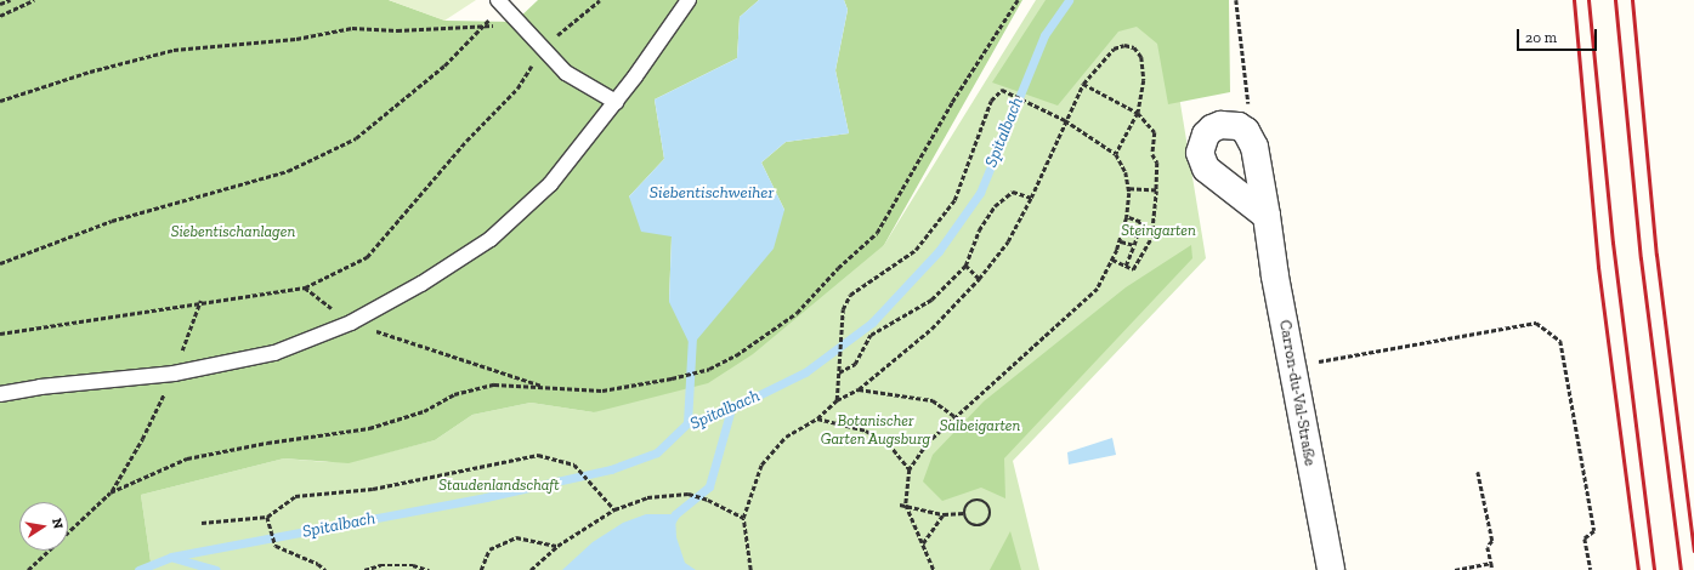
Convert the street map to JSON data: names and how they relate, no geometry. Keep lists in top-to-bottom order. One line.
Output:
{"streets":{"street":["Carron-du-Val-Straße"]},"water":["Spitalbach","Siebentischweiher"],"parks":["Steingarten","Siebentischanlagen","Botanischer Garten Augsburg","Salbeigarten","Staudenlandschaft"],"scale_bar":"20 m","north":"right"}
